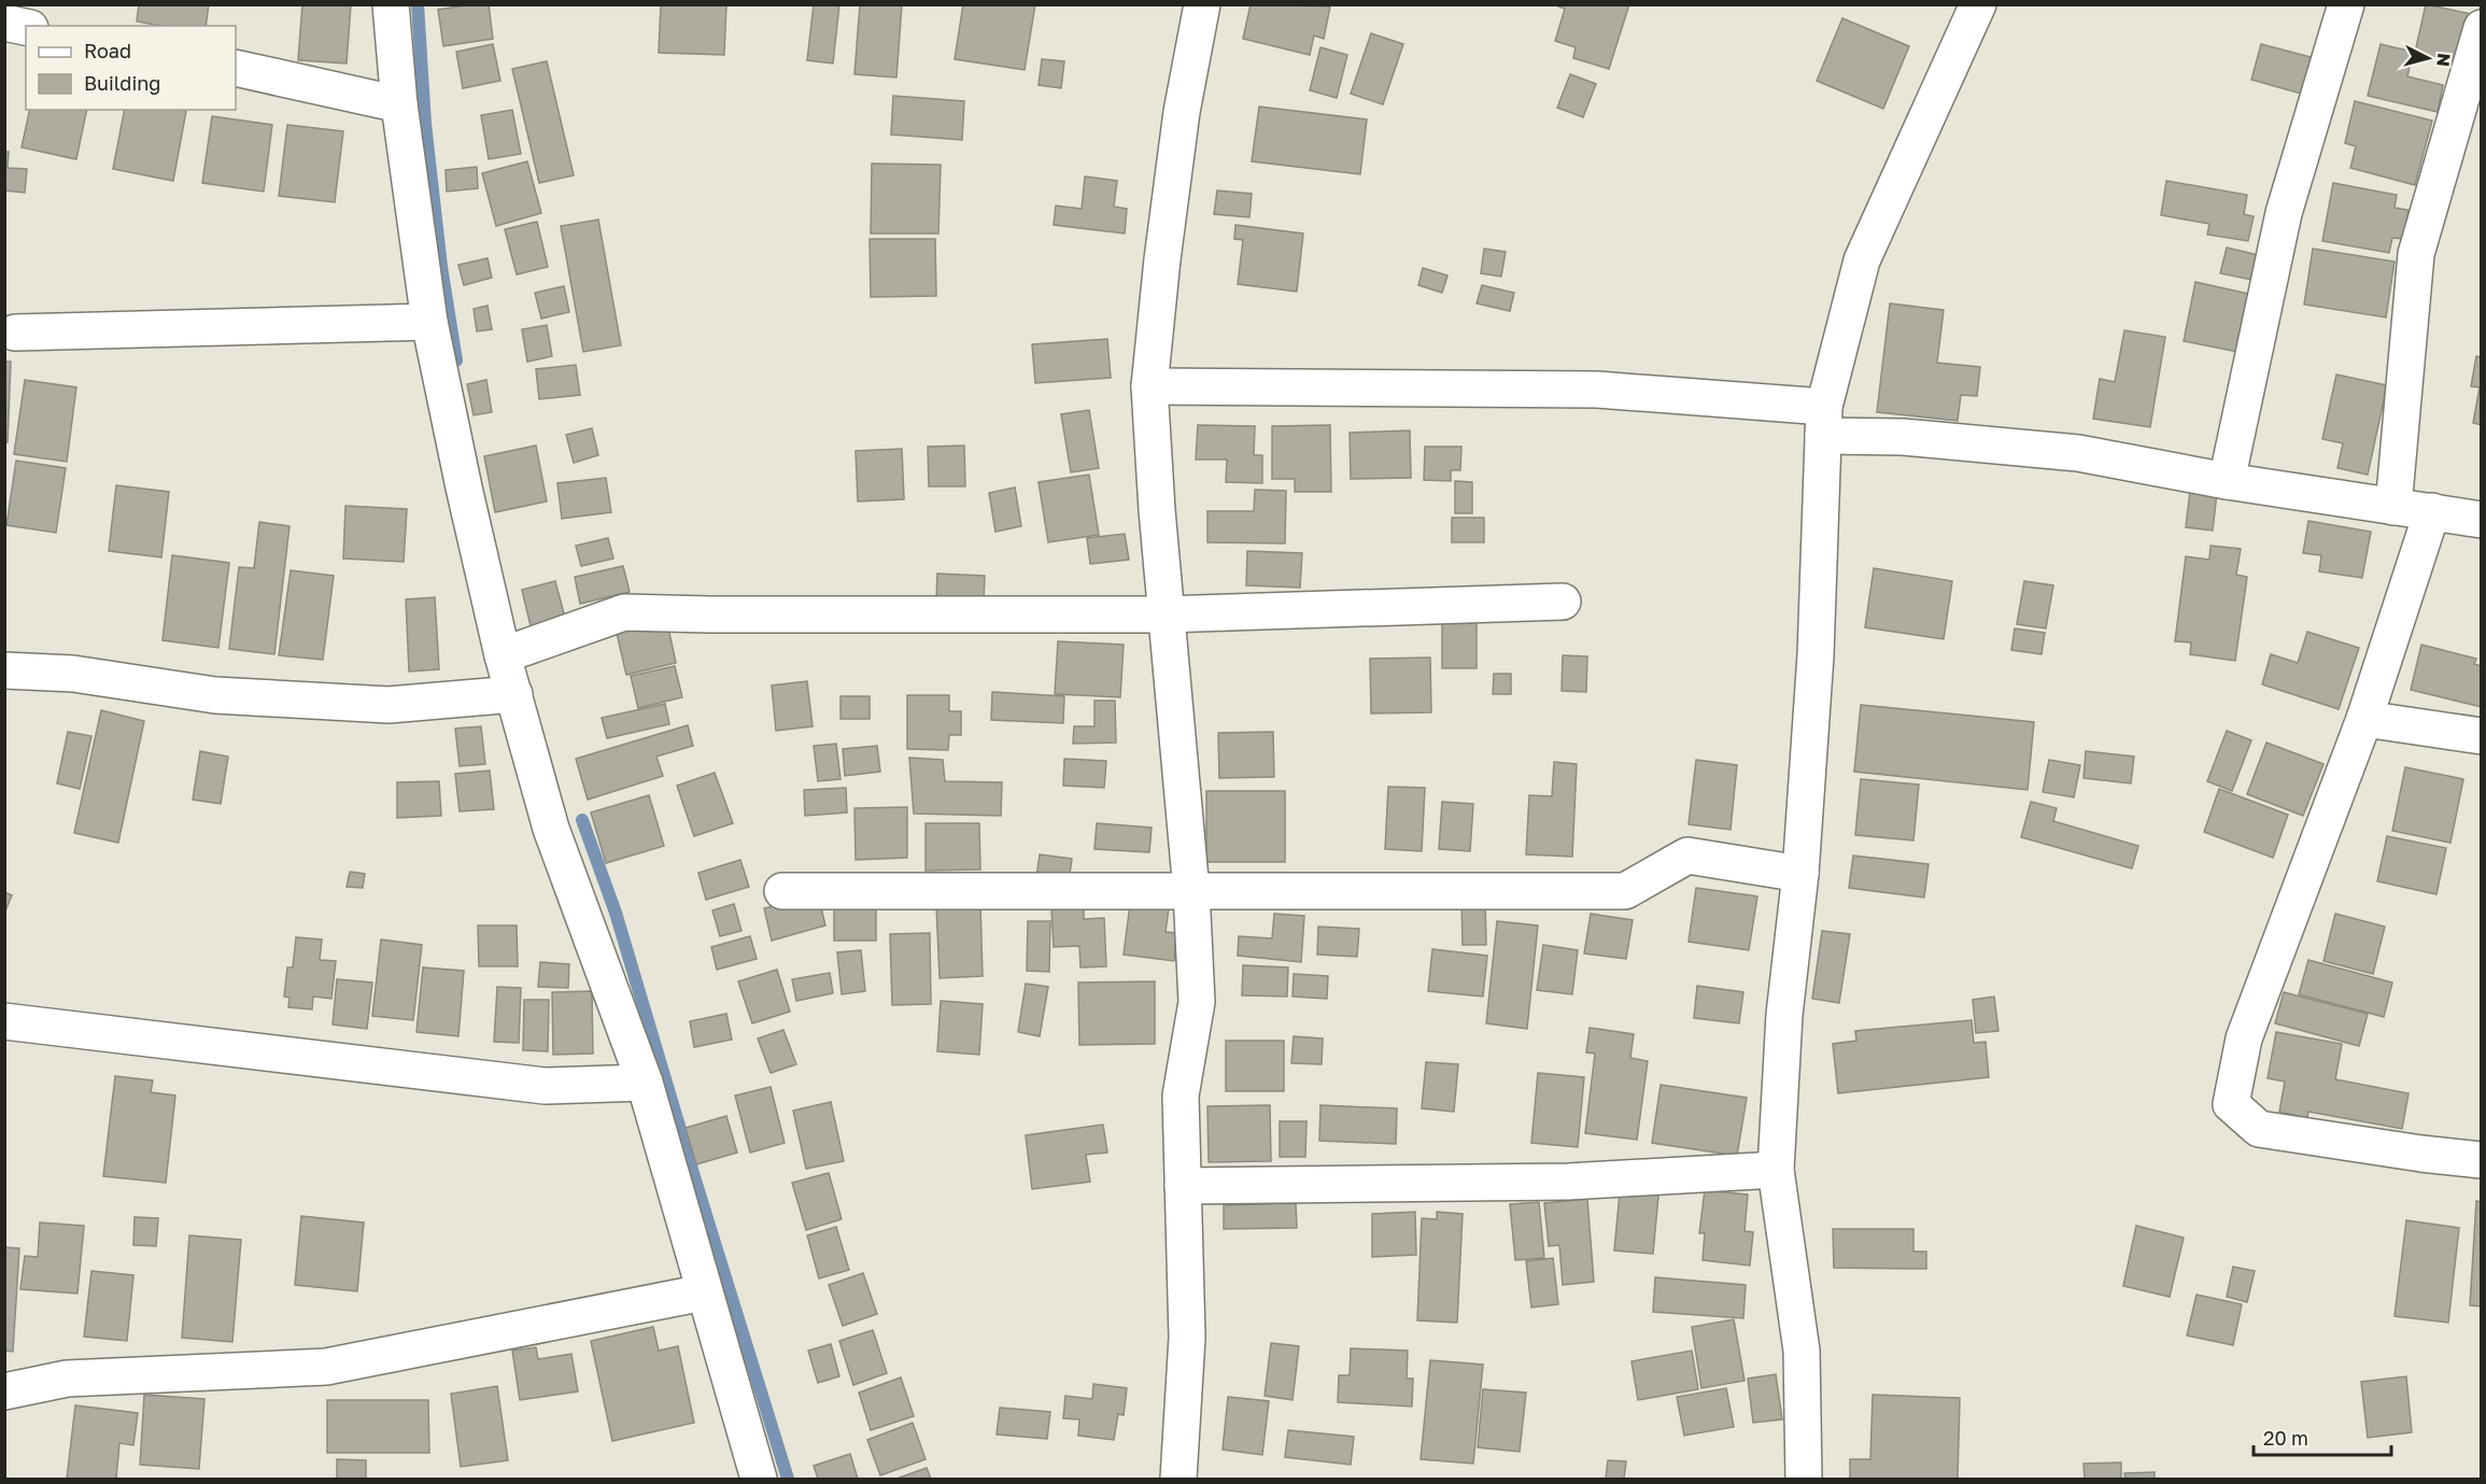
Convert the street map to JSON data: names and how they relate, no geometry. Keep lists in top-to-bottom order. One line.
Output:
{"legend":["Road","Building"],"scale_bar":"20 m","north":"right"}
